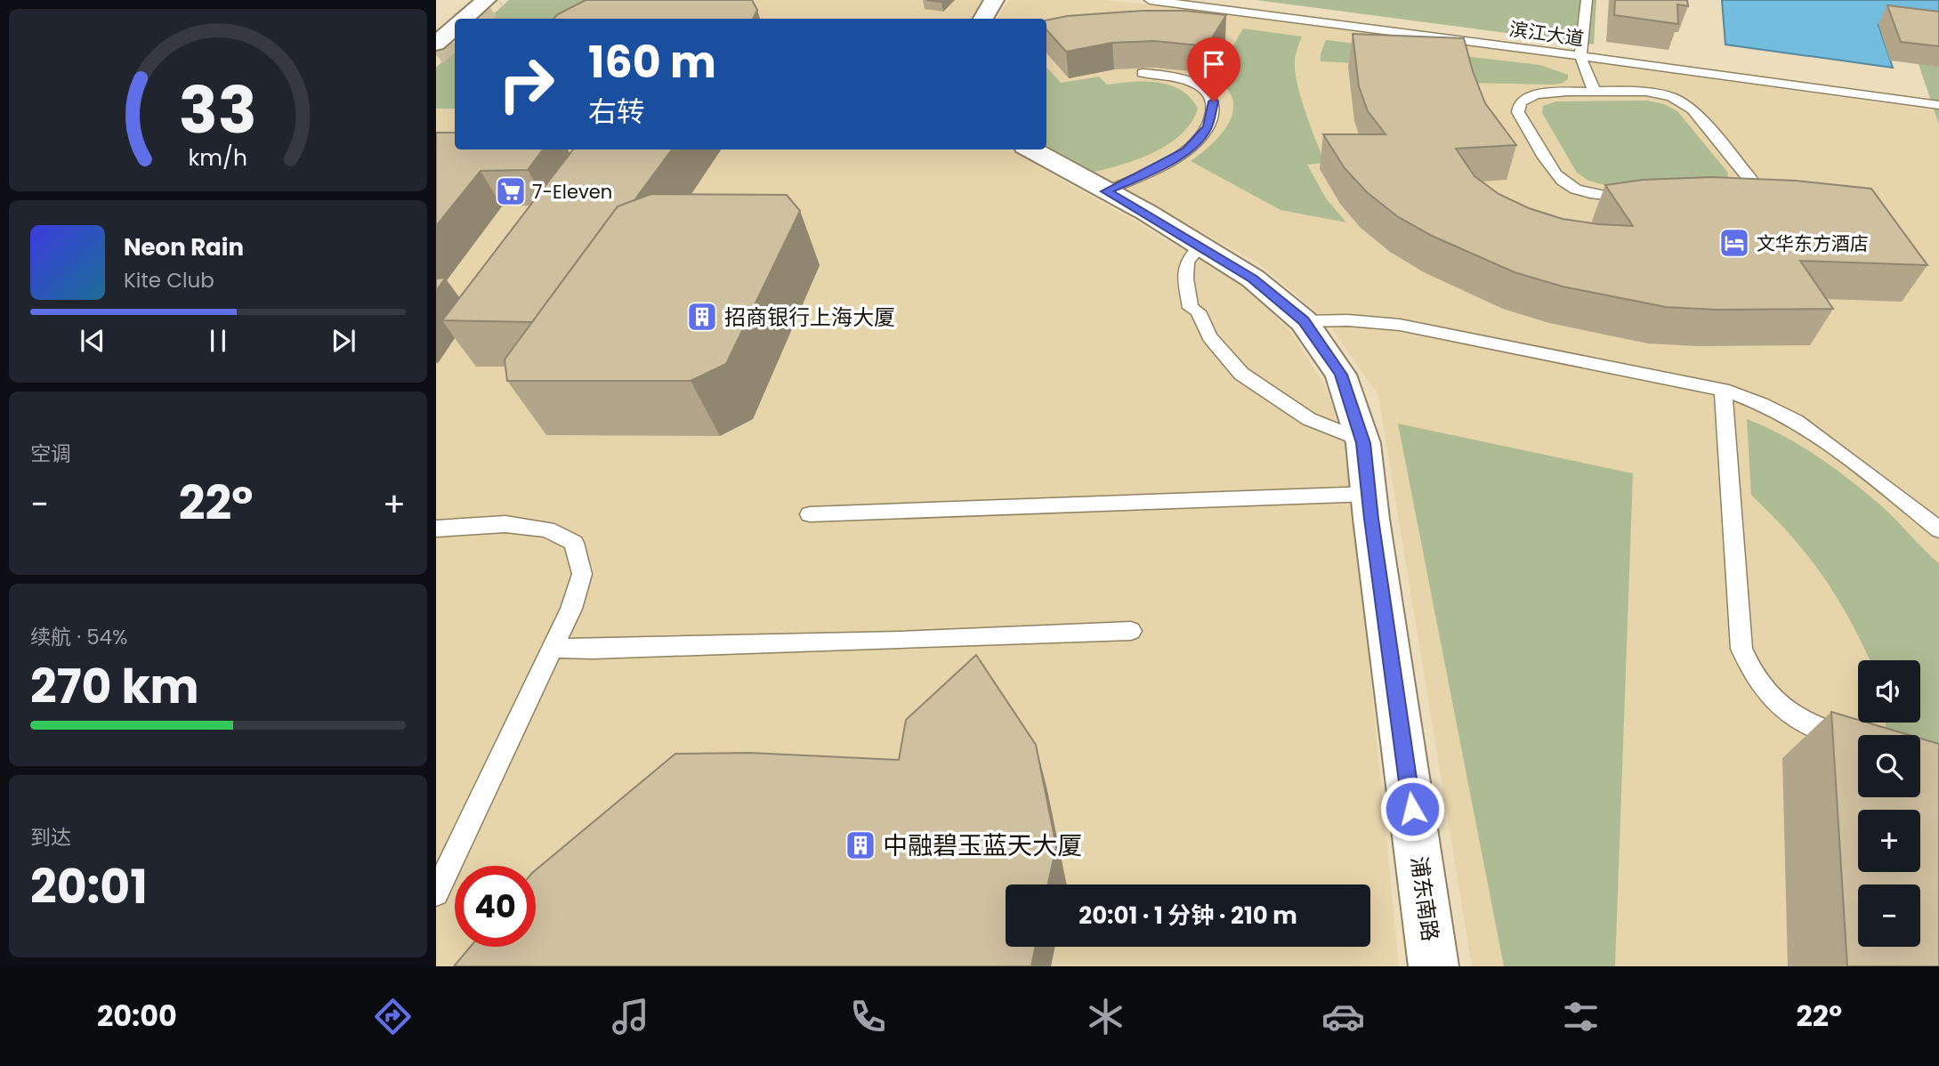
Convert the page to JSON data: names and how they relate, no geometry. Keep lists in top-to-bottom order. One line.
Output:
{"streets":{"street":["浦东南路"],"lane":["滨江大道"]},"places":{"supermarket":["7-Eleven"],"hotel":["文华东方酒店"],"building":["招商银行上海大厦","中融碧玉蓝天大厦"]},"page":{"turn":["160 m","右转"],"song":["Neon Rain","Kite Club"],"tile":["空调",["续航 · 54%","270 km"],["到达","20:01"]],"heat":["−","22°","+"],"map_buttons":["+","−"],"limit":"40","trip":"20:01 · 1 分钟 · 210 m","tabs":["20:00","22°"],"gauge":["33","km/h"]}}
